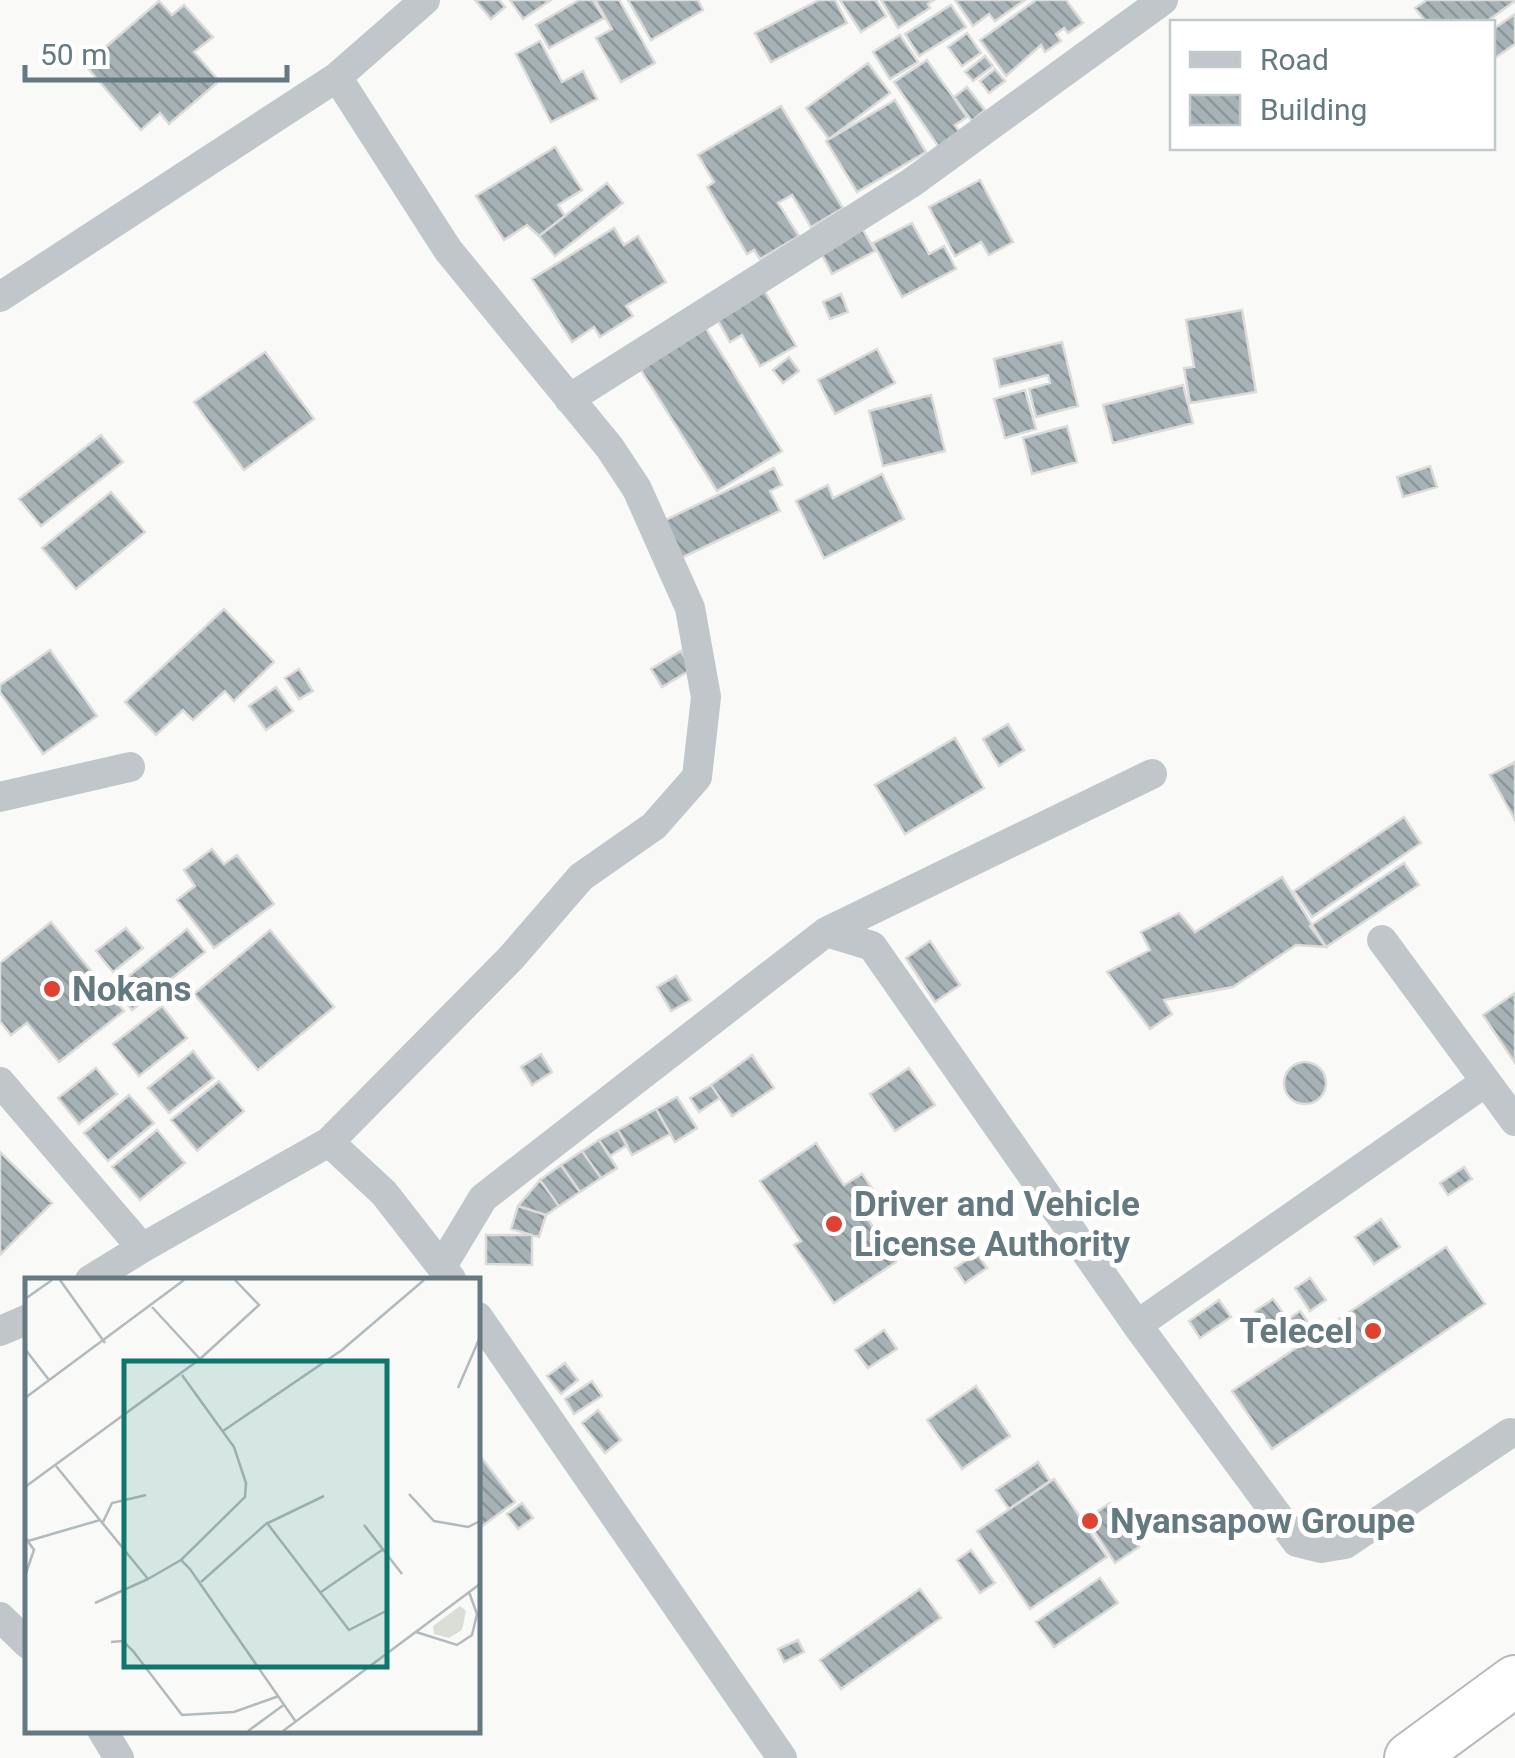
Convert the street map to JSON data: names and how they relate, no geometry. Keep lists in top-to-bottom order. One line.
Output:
{"places":["Nokans","Driver and Vehicle License Authority","Telecel","Nyansapow Groupe"],"legend":["Road","Building"],"scale_bar":"50 m"}
